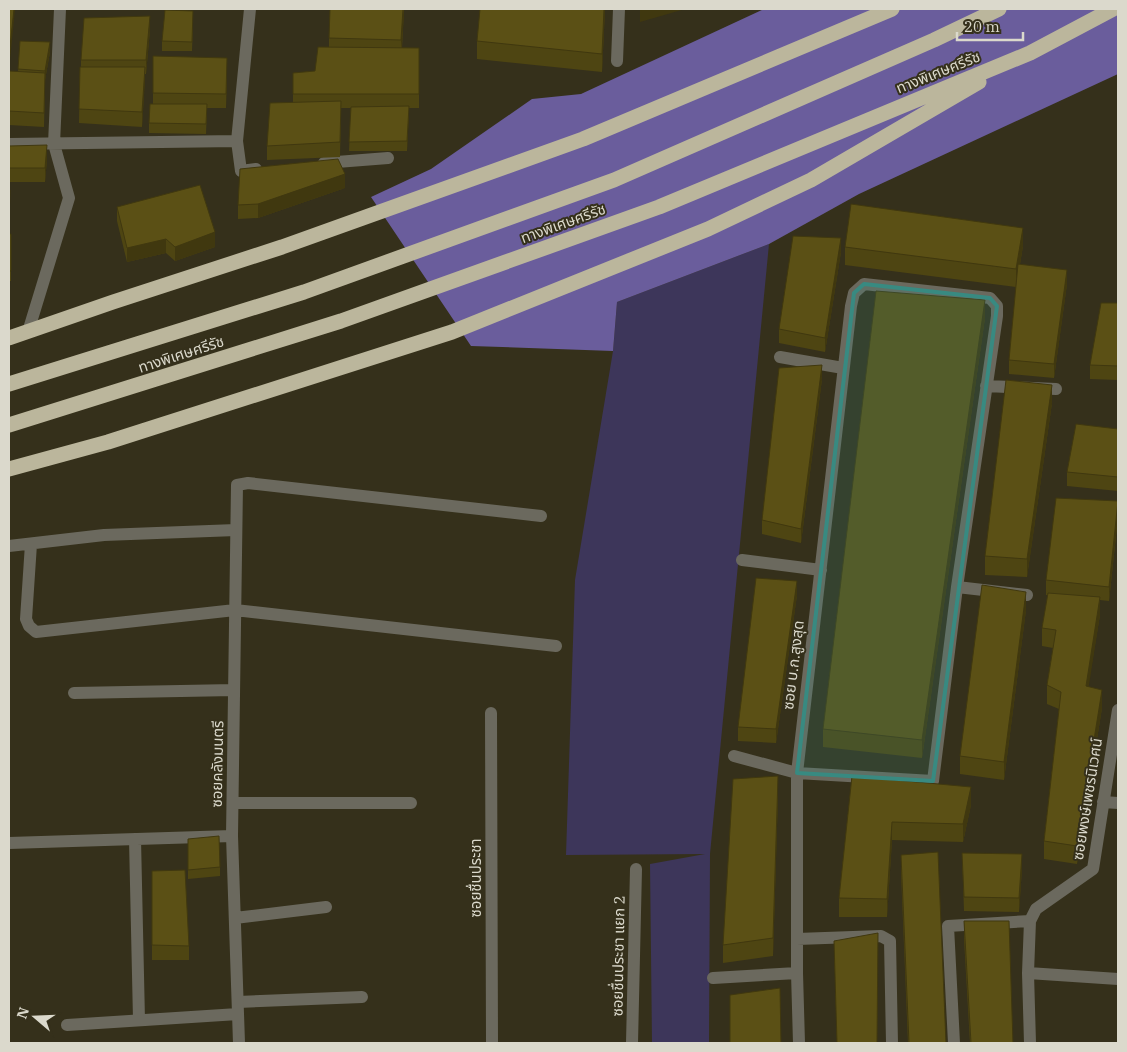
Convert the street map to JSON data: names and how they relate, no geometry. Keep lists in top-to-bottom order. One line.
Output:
{"streets":{"highway":["ทางพิเศษศรีรัช"],"street":["ซอย บ.ก.สูงสุด","ซอยคลังมนตรี","ซอยพงษ์เพชรนิเวศน์","ซอยชื่นประชา","ซอยชื่นประชา แยก 2"]},"scale_bar":"20 m","north":"left"}
